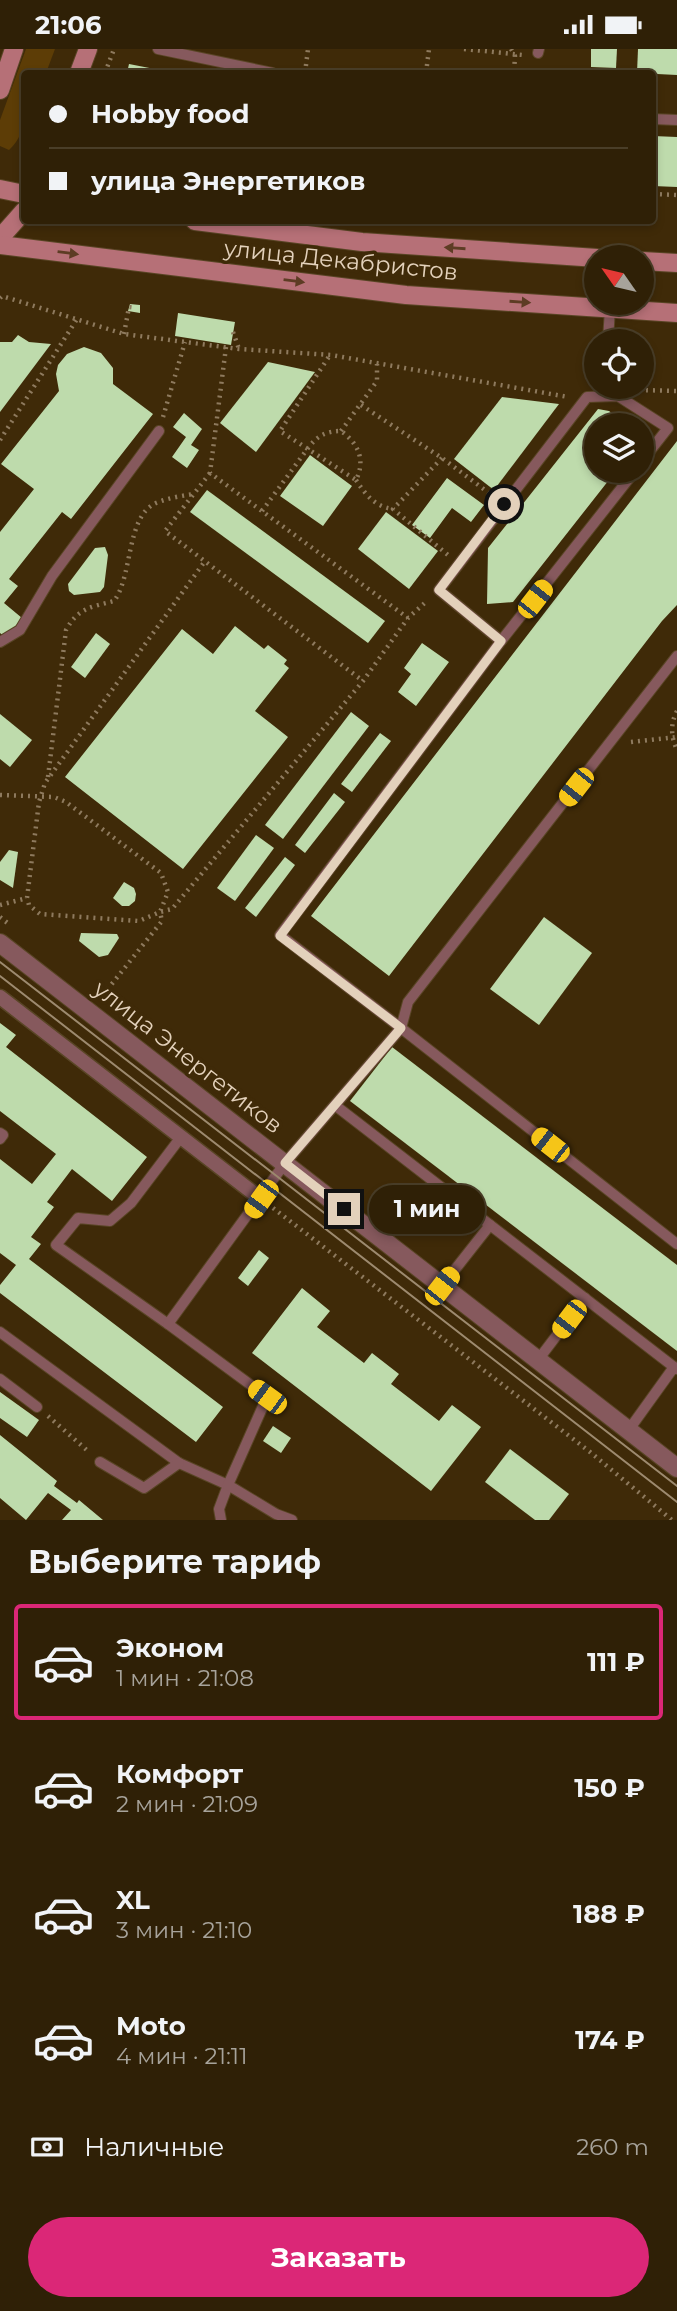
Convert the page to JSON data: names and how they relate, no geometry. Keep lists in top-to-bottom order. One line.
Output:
{"streets":{"main road":["улица Декабристов"],"street":["улица Энергетиков"]},"north":"top left","page":{"status":"21:06","banner":["Hobby food","улица Энергетиков"],"bubble":"1 мин","heading":"Выберите тариф","list":[{"name":"Эконом","note":"1 мин · 21:08","value":"111 ₽"},{"name":"Комфорт","note":"2 мин · 21:09","value":"150 ₽"},{"name":"XL","note":"3 мин · 21:10","value":"188 ₽"},{"name":"Moto","note":"4 мин · 21:11","value":"174 ₽"}],"pay":["Наличные","260 m"],"buttons":"Заказать"}}
